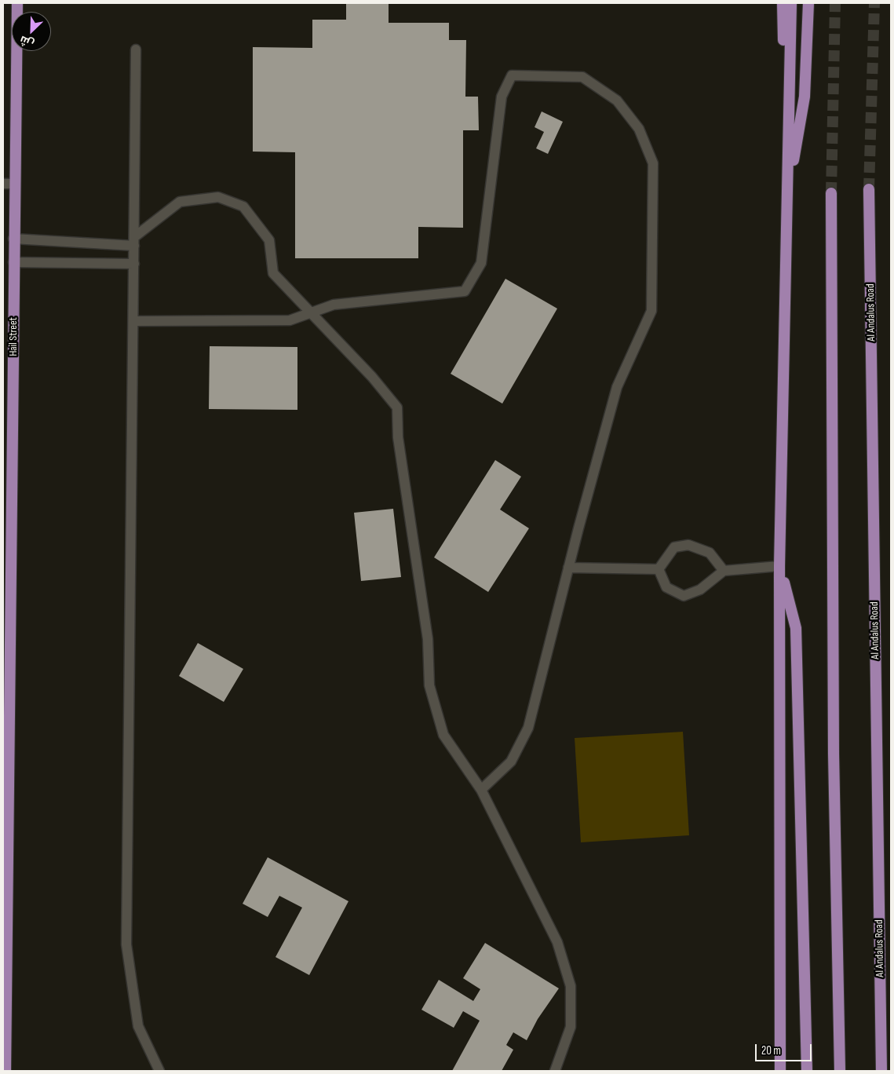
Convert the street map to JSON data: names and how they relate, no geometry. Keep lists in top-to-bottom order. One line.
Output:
{"streets":{"main road":["Al Andalus Road","Hail Street"]},"scale_bar":"20 m","north":"bottom left"}
